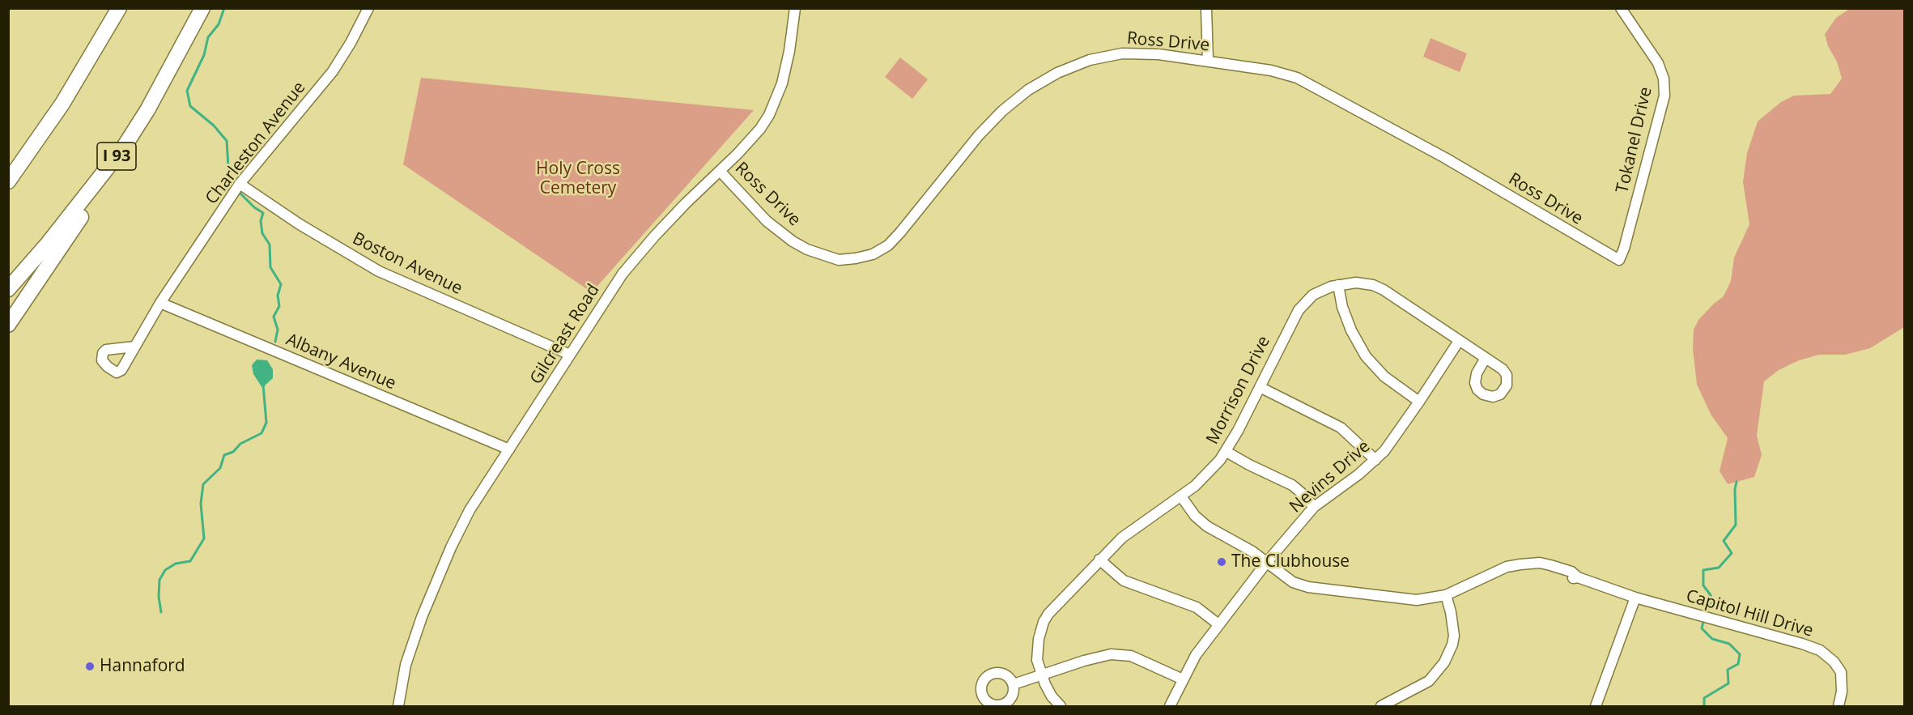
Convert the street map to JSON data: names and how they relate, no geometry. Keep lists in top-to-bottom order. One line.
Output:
{"streets":{"highway":["I 93"],"street":["Ross Drive","Tokanel Drive","Charleston Avenue","Boston Avenue","Gilcreast Road","Albany Avenue","Morrison Drive","Nevins Drive","Capitol Hill Drive"]},"crossings":[["Ross Drive","Tokanel Drive"],["Ross Drive","Gilcreast Road"],["Charleston Avenue","Boston Avenue"],["Charleston Avenue","Albany Avenue"],["Boston Avenue","Gilcreast Road"],["Gilcreast Road","Albany Avenue"],["Morrison Drive","Nevins Drive"],["Morrison Drive","Capitol Hill Drive"],["Nevins Drive","Capitol Hill Drive"]],"parks":["Holy Cross Cemetery"],"places":["The Clubhouse","Hannaford"]}
